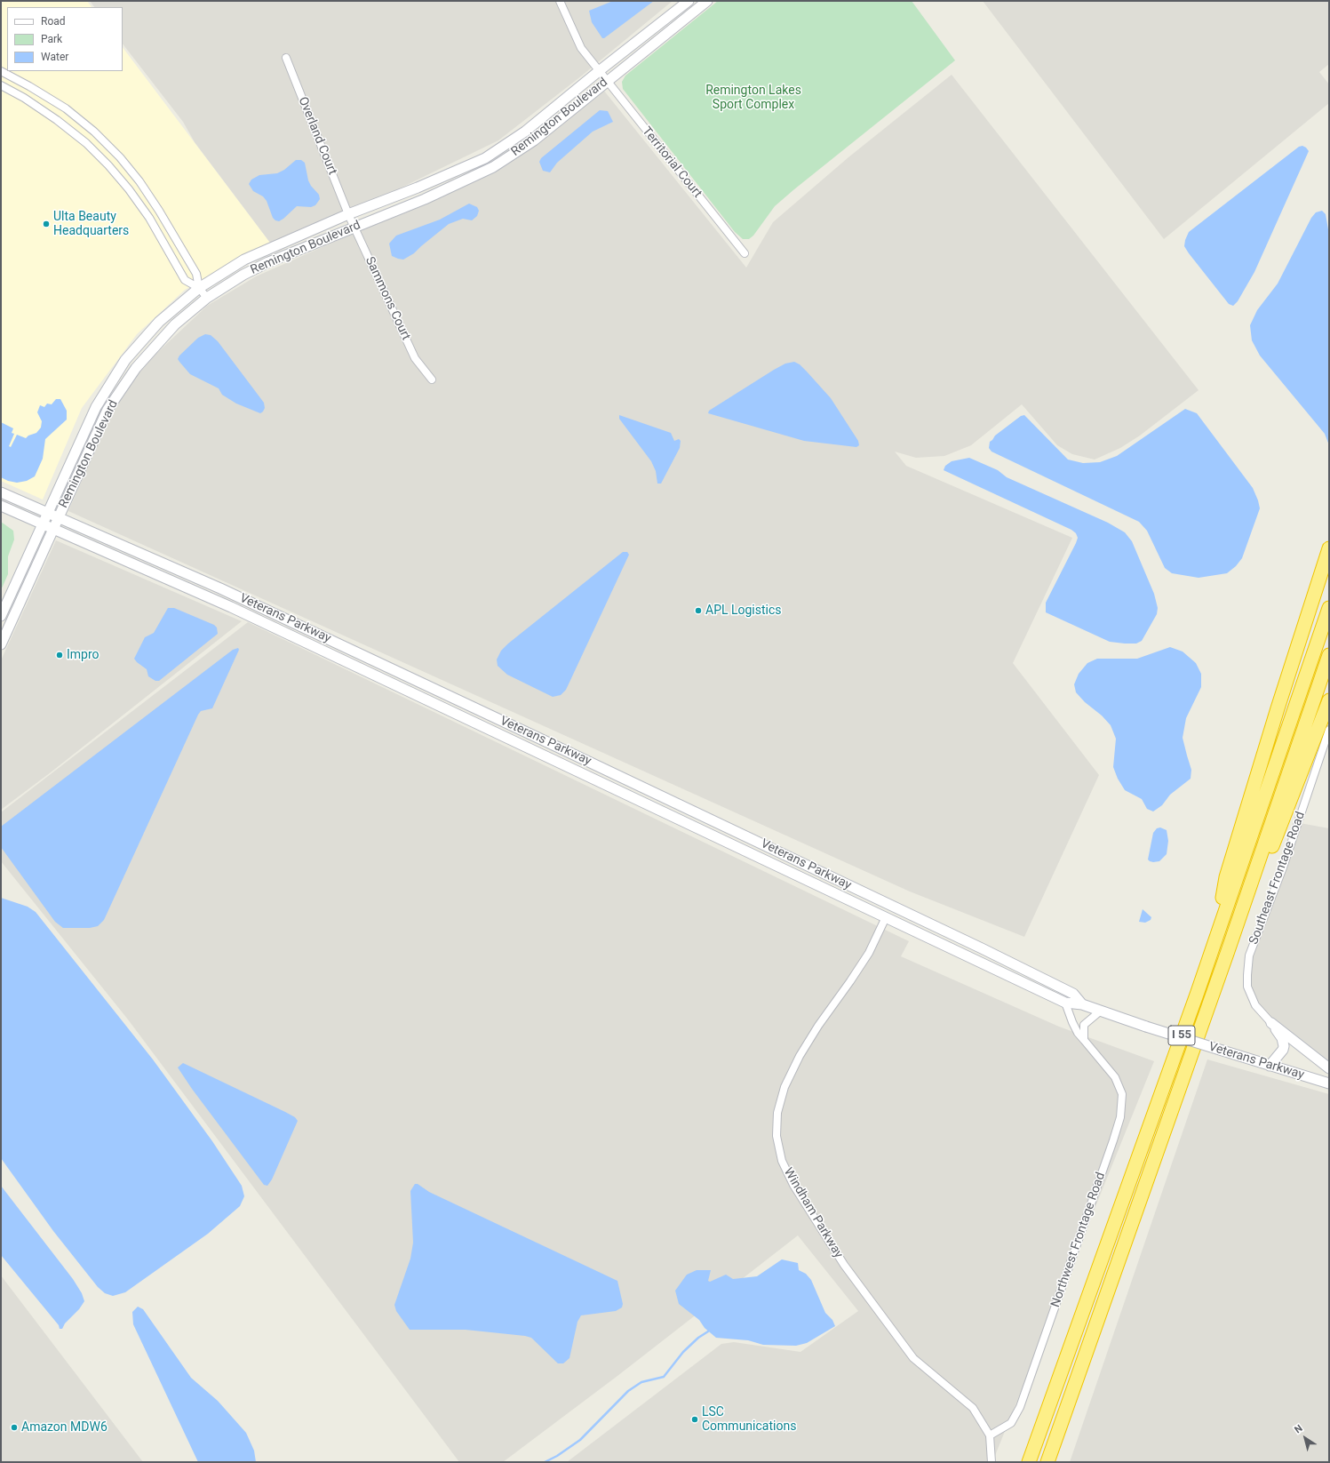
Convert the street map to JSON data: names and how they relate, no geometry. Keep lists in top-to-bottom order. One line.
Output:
{"streets":{"highway":["I 55"],"main road":["Remington Boulevard","Veterans Parkway"],"street":["Overland Court","Territorial Court","Sammons Court","Southeast Frontage Road","Windham Parkway","Northwest Frontage Road"]},"crossings":[["Remington Boulevard","Overland Court"],["Remington Boulevard","Territorial Court"],["Remington Boulevard","Sammons Court"],["Remington Boulevard","Veterans Parkway"],["Overland Court","Sammons Court"],["Veterans Parkway","Windham Parkway"],["Veterans Parkway","Northwest Frontage Road"],["Windham Parkway","Northwest Frontage Road"]],"parks":["Remington Lakes Sport Complex"],"places":["Ulta Beauty Headquarters","APL Logistics","Impro","LSC Communications","Amazon MDW6"],"legend":["Road","Park","Water"],"north":"top left"}
